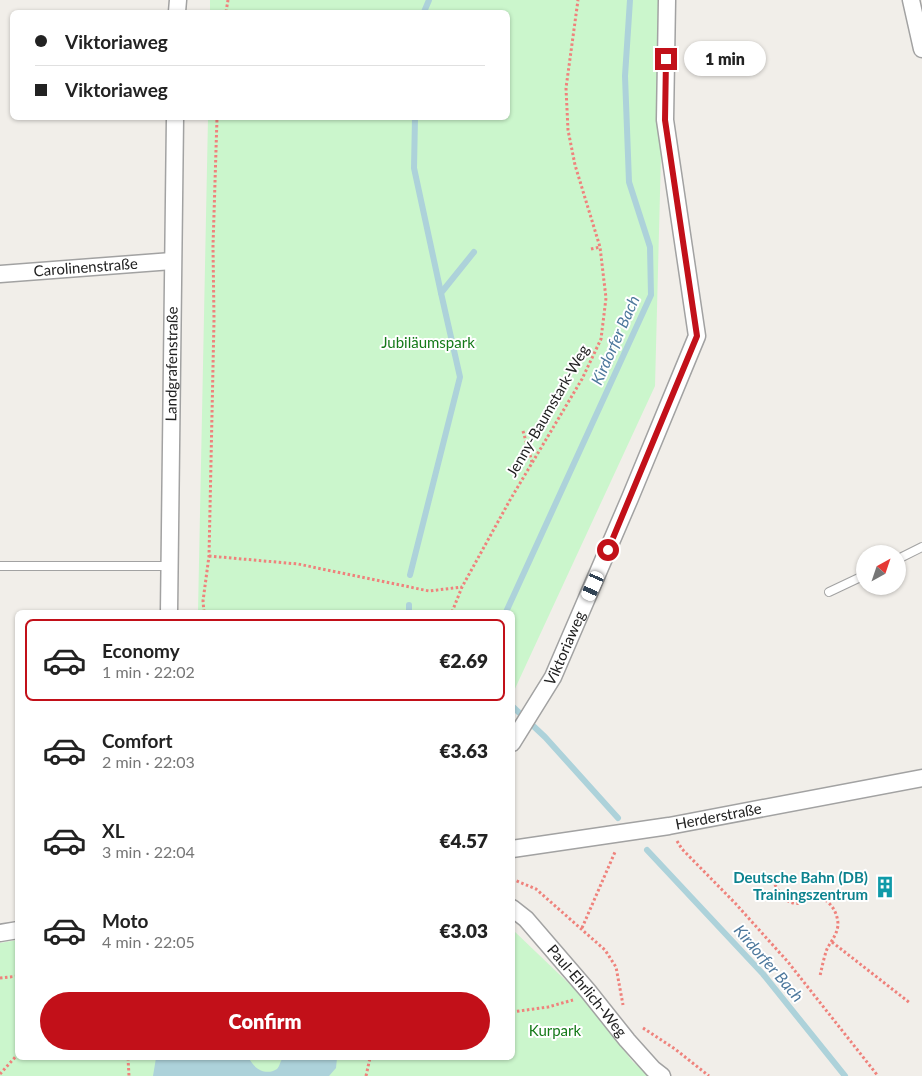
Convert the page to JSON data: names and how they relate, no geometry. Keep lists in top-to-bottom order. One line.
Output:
{"streets":{"street":["Carolinenstraße","Landgrafenstraße","Viktoriaweg","Herderstraße","Paul-Ehrlich-Weg"],"path":["Jenny-Baumstark-Weg"]},"crossings":[["Carolinenstraße","Landgrafenstraße"]],"water":["Kirdorfer Bach"],"parks":["Jubiläumspark","Kurpark"],"places":{"building":["Deutsche Bahn (DB) Trainingszentrum"]},"north":"top right","page":{"banner":["Viktoriaweg","Viktoriaweg"],"bubble":"1 min","list":[{"name":"Economy","note":"1 min · 22:02","value":"€2.69"},{"name":"Comfort","note":"2 min · 22:03","value":"€3.63"},{"name":"XL","note":"3 min · 22:04","value":"€4.57"},{"name":"Moto","note":"4 min · 22:05","value":"€3.03"}],"buttons":"Confirm"}}
